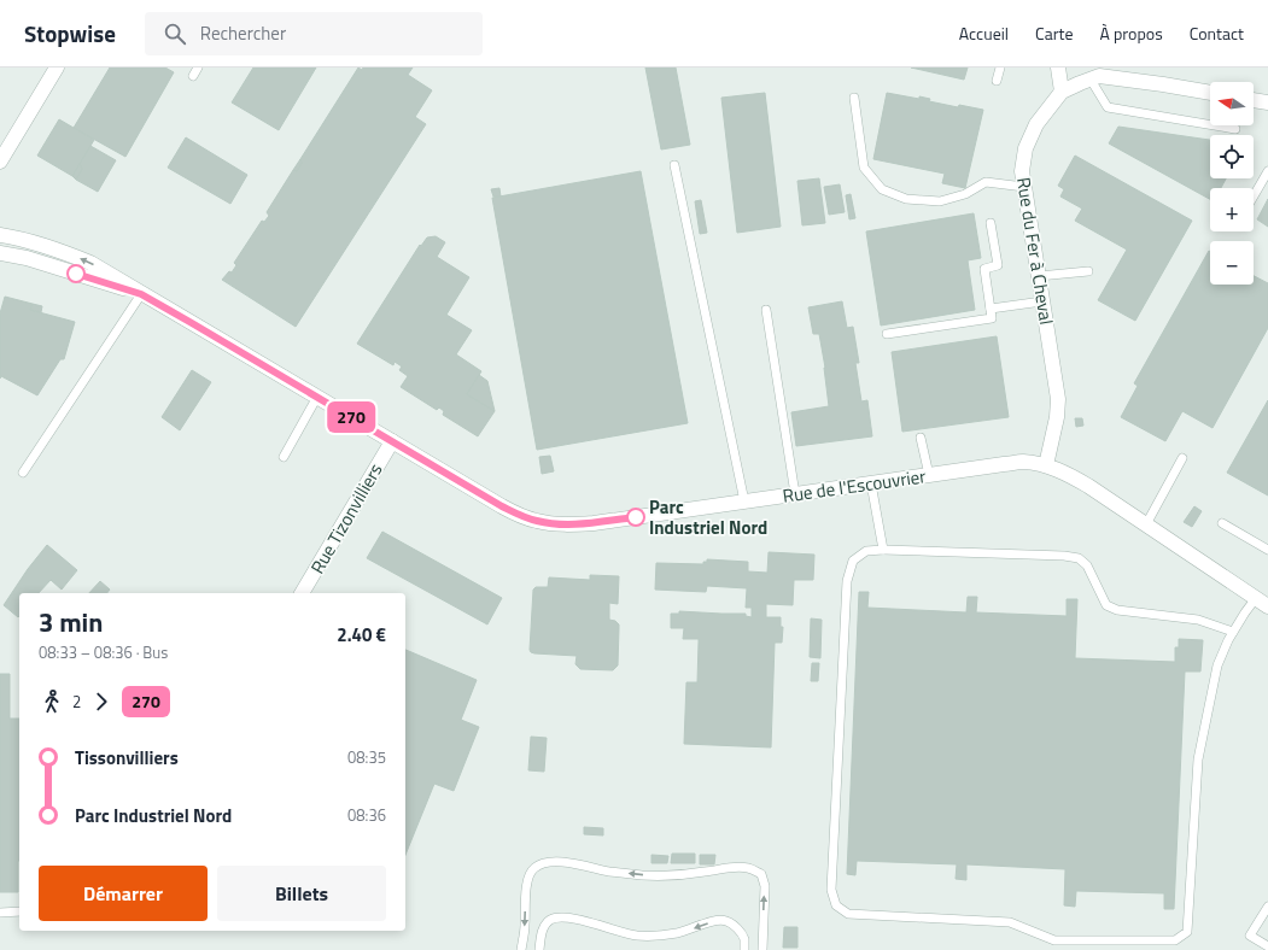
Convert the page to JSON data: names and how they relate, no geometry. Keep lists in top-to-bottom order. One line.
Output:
{"streets":{"street":["Rue du Fer à Cheval","Rue de l'Escouvrier","Rue Tizonvilliers"]},"crossings":[["Rue du Fer à Cheval","Rue de l'Escouvrier"],["Rue de l'Escouvrier","Rue Tizonvilliers"]],"places":["Parc Industriel Nord"],"lines":["bus line 270"],"north":"left","page":{"header":"Stopwise","search":"Rechercher","nav":["Accueil","Carte","À propos","Contact"],"on_map":"270","map_buttons":["+","−"],"heading":["3 min","08:33 – 08:36 · Bus","2.40 €"],"legs":["2","270"],"list":[{"name":"Tissonvilliers","value":"08:35"},{"name":"Parc Industriel Nord","value":"08:36"}],"buttons":["Démarrer","Billets"]}}
